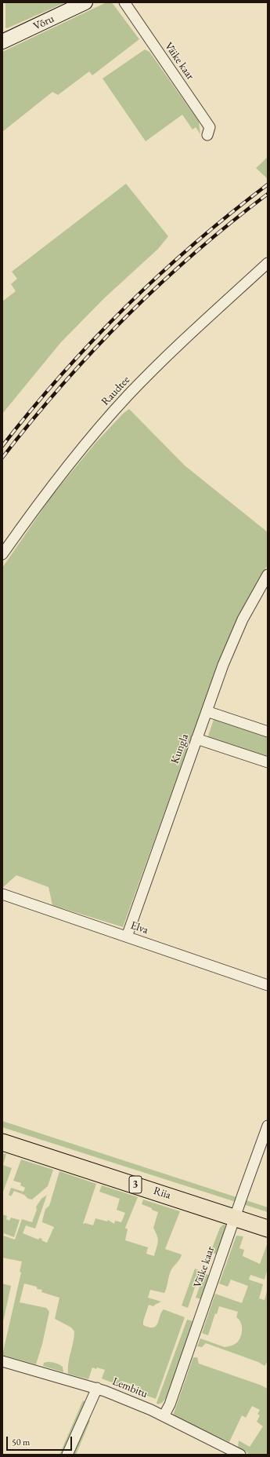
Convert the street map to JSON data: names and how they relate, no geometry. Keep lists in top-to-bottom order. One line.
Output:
{"streets":{"highway":["3","Riia"],"main road":["Võru"],"street":["Väike kaar","Raudtee","Kungla","Elva","Lembitu"]},"crossings":[["Väike kaar","Riia"],["Väike kaar","Lembitu"],["Kungla","Elva"]],"scale_bar":"50 m"}
